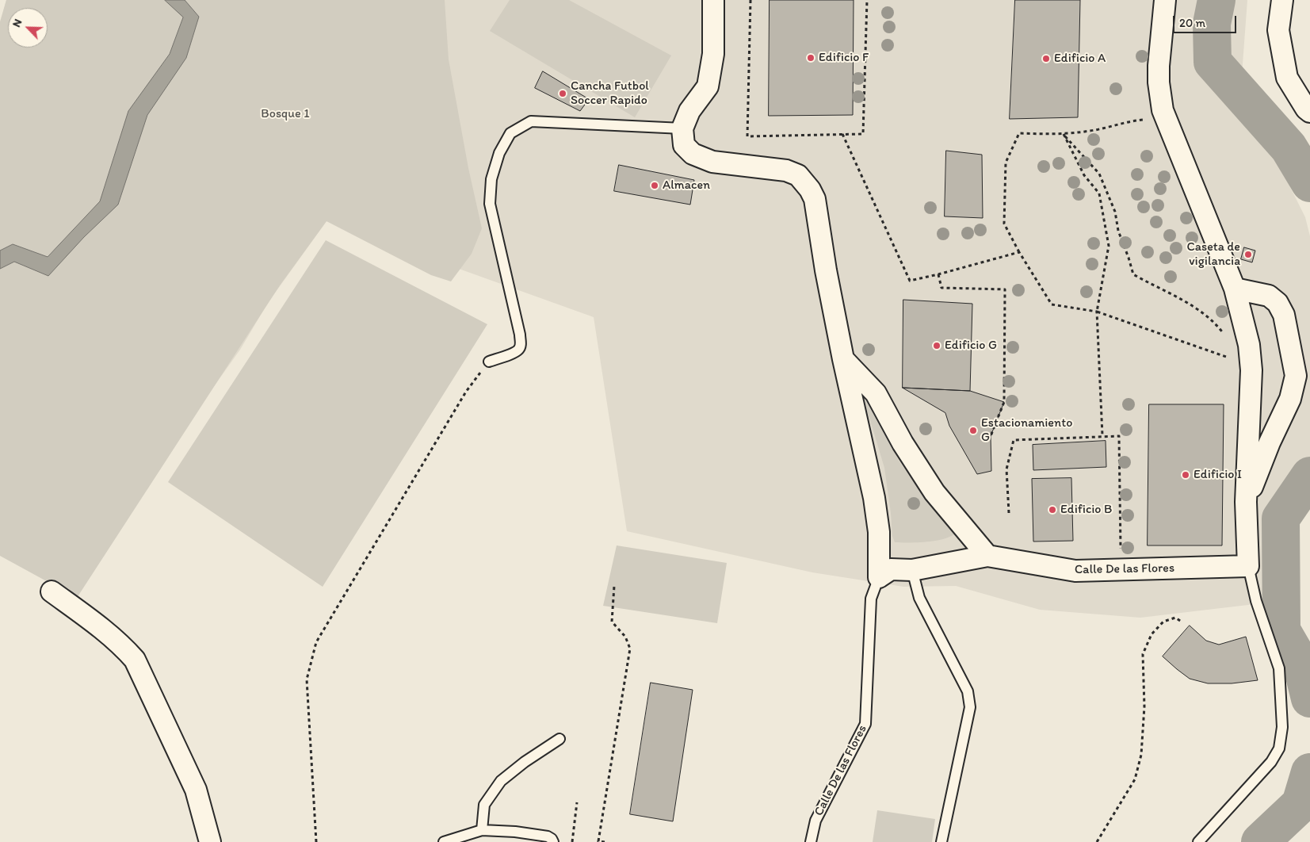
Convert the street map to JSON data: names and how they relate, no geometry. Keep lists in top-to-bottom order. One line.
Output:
{"streets":{"street":["Calle De las Flores"]},"parks":["Bosque 1"],"places":["Edificio F","Edificio A","Cancha Futbol Soccer Rapido","Almacen","Caseta de vigilancia","Edificio G","Estacionamiento G","Edificio I","Edificio B"],"scale_bar":"20 m","north":"top left"}
